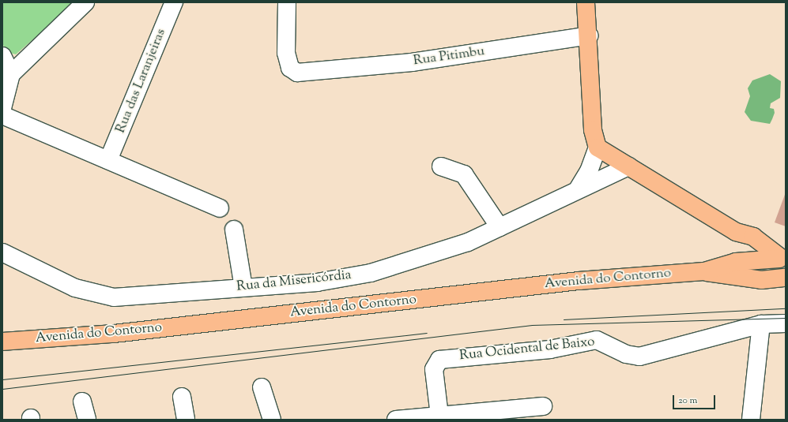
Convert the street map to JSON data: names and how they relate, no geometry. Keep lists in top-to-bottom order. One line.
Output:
{"streets":{"main road":["Avenida do Contorno"],"street":["Rua Pitimbu","Rua das Laranjeiras","Rua da Misericórdia","Rua Ocidental de Baixo"]},"scale_bar":"20 m"}
